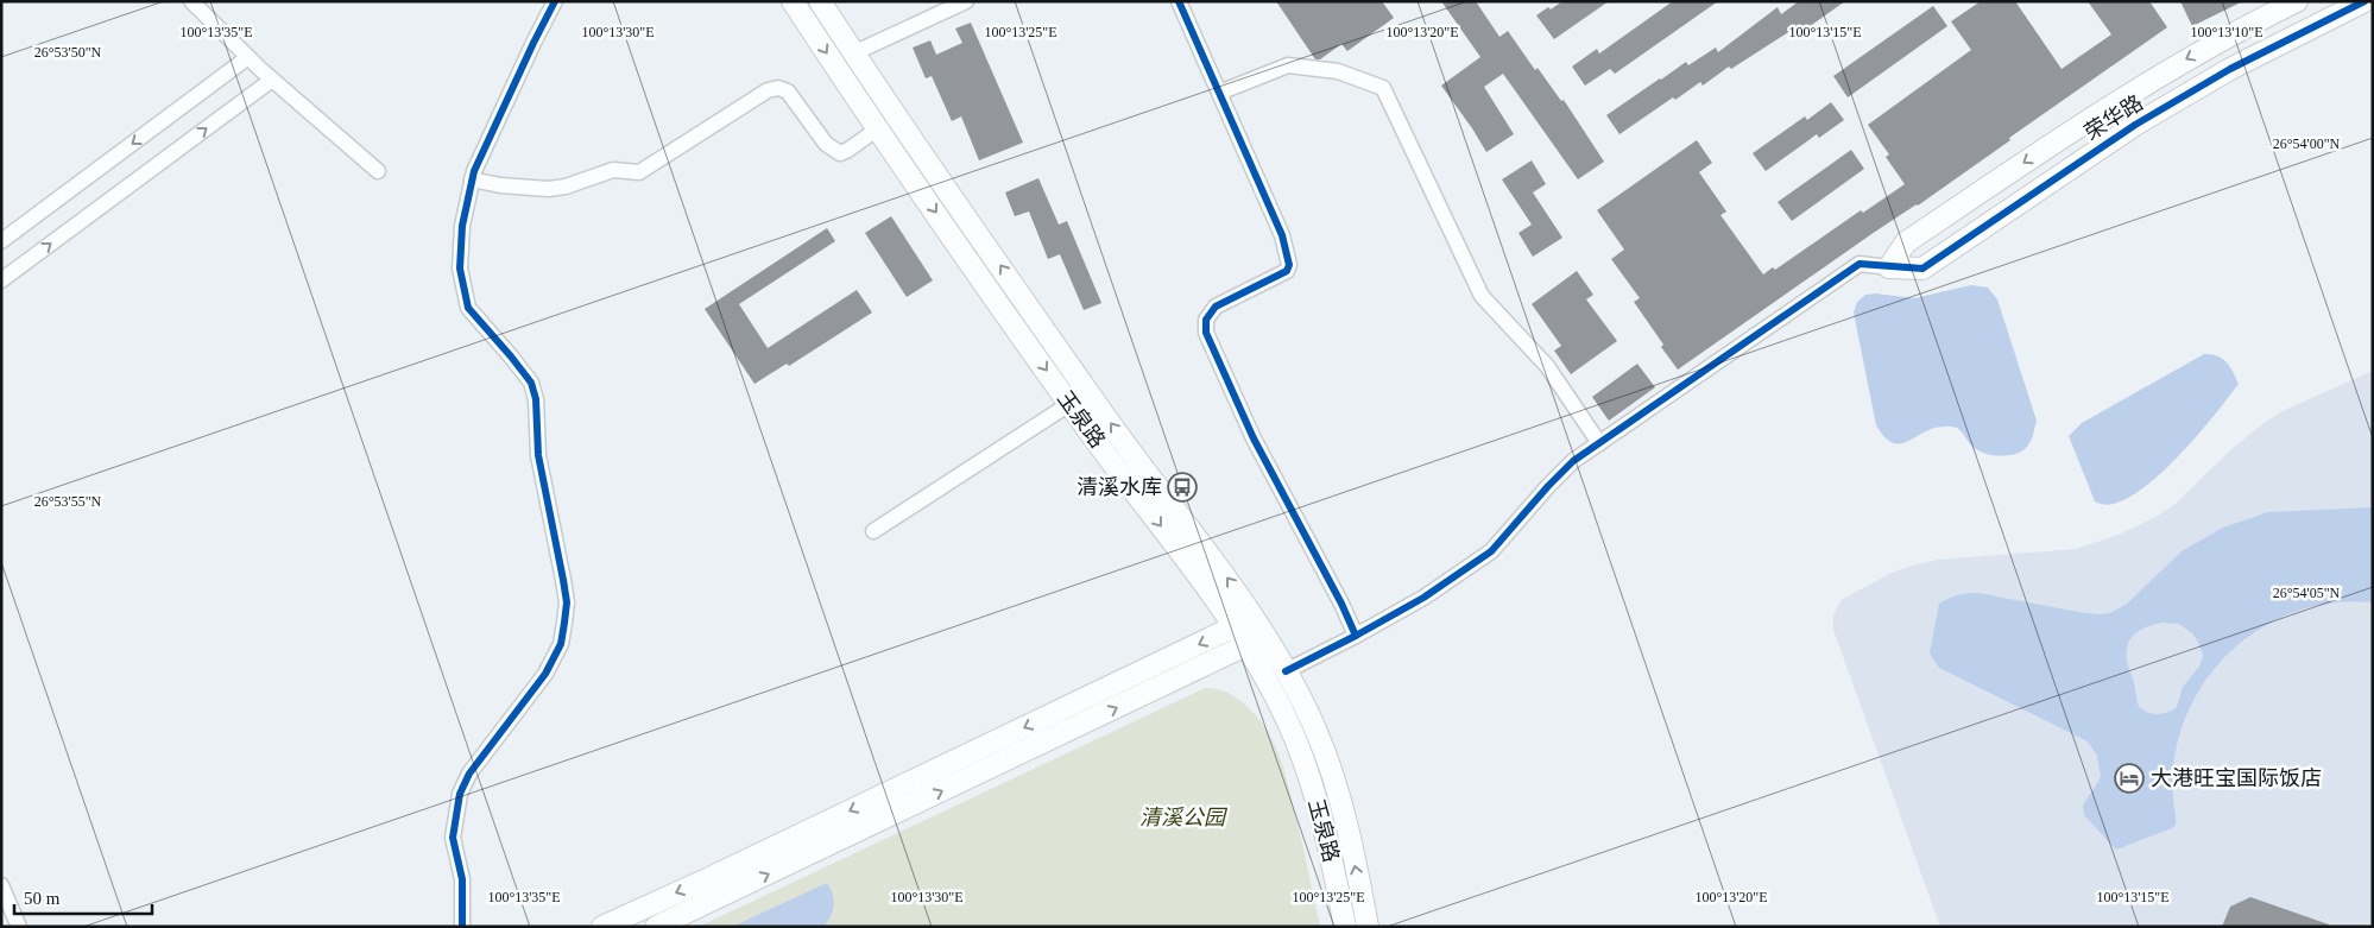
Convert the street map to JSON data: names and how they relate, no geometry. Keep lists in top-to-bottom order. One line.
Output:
{"streets":{"street":["荣华路","玉泉路"]},"parks":["清溪公园"],"places":{"bus stop":["清溪水库"],"hotel":["大港旺宝国际饭店"]},"scale_bar":"50 m","coordinates":["100°13'35\"E","100°13'30\"E","100°13'25\"E","100°13'20\"E","100°13'15\"E","100°13'10\"E","26°53'50\"N","26°54'00\"N","26°53'55\"N","26°54'05\"N"]}
